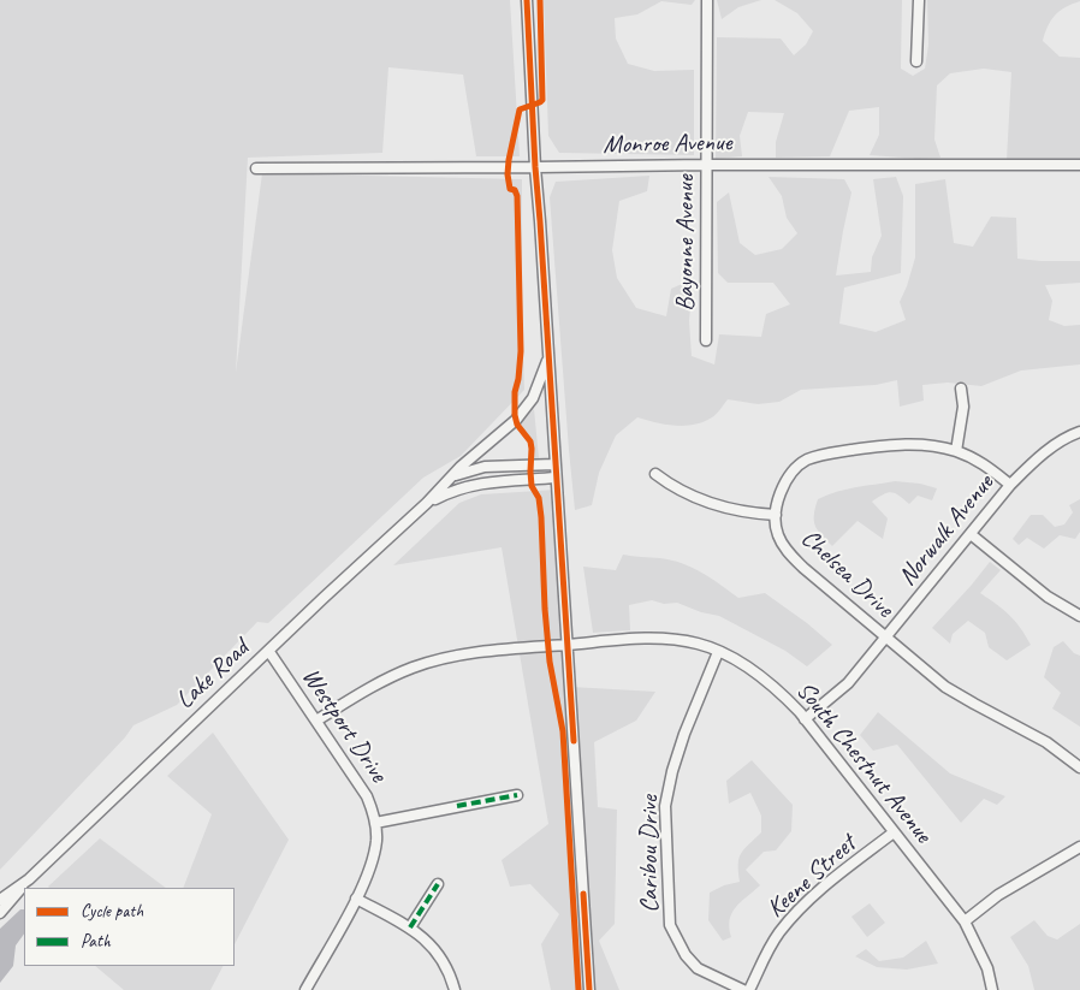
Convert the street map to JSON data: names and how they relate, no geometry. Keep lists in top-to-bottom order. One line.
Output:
{"streets":{"street":["Monroe Avenue","Bayonne Avenue","Norwalk Avenue","Chelsea Drive","Lake Road","Westport Drive","South Chestnut Avenue","Caribou Drive","Keene Street"]},"crossings":[["Monroe Avenue","Bayonne Avenue"],["Norwalk Avenue","Chelsea Drive"],["Norwalk Avenue","South Chestnut Avenue"],["Lake Road","Westport Drive"],["Westport Drive","South Chestnut Avenue"],["South Chestnut Avenue","Caribou Drive"],["South Chestnut Avenue","Keene Street"]],"legend":["Cycle path","Path"]}
